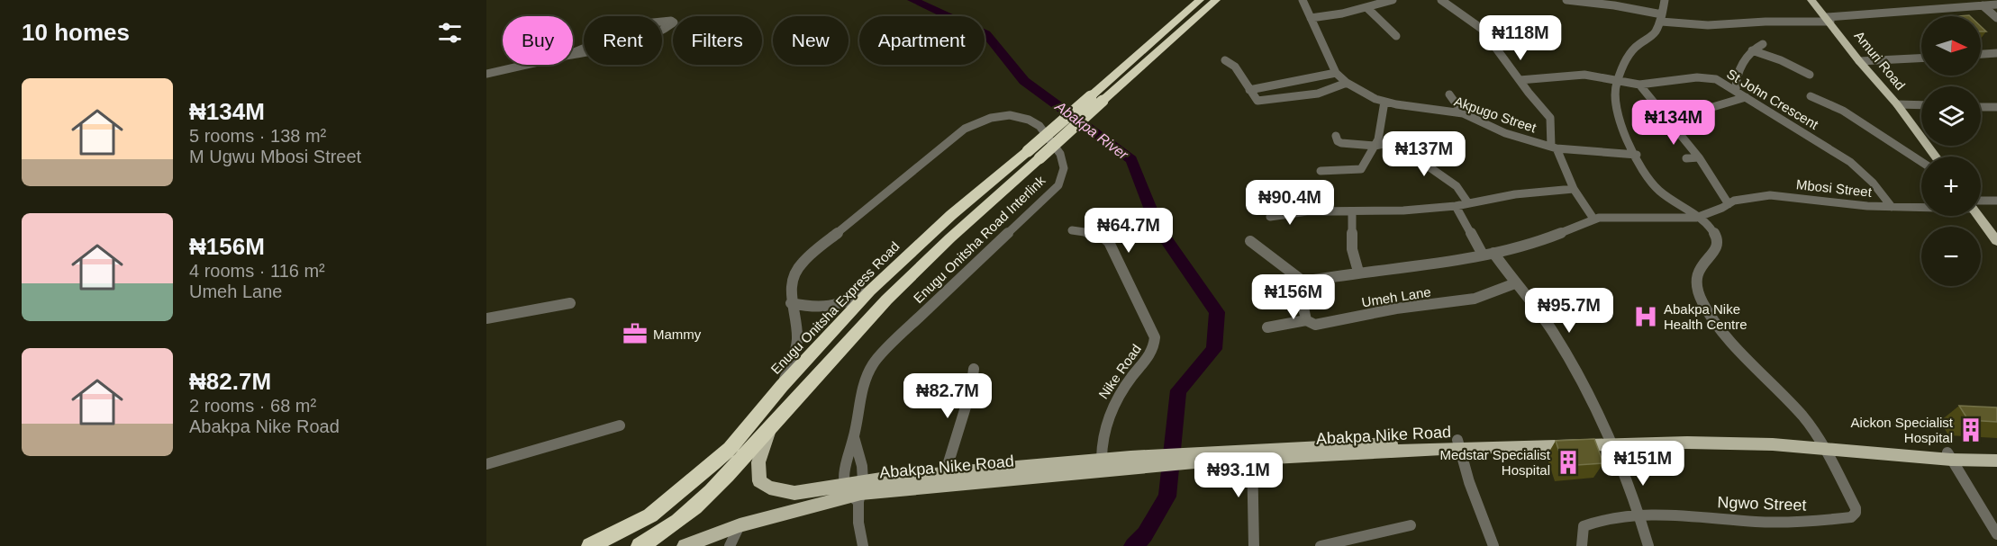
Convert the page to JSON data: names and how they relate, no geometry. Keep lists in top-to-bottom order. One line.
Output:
{"streets":{"highway":["Enugu Onitsha Express Road"],"main road":["Amuri Road","Abakpa Nike Road"],"street":["St John Crescent","Akpugo Street","Mbosi Street","Enugu Onitsha Road Interlink","Umeh Lane","Nike Road","Ngwo Street"]},"crossings":[["St John Crescent","Mbosi Street"],["Mbosi Street","Umeh Lane"],["Enugu Onitsha Road Interlink","Enugu Onitsha Express Road"],["Enugu Onitsha Road Interlink","Abakpa Nike Road"],["Nike Road","Abakpa Nike Road"],["Abakpa Nike Road","Ngwo Street"]],"water":["Abakpa River"],"places":{"hospital":["Abakpa Nike Health Centre"],"office":["Mammy"],"building":["Aickon Specialist Hospital","Medstar Specialist Hospital"]},"north":"right","page":{"heading":"10 homes","price":["₦118M","₦134M","₦137M","₦90.4M","₦64.7M","₦156M","₦95.7M","₦82.7M","₦151M","₦93.1M"],"map_buttons":["+","−"],"chip":["Buy","Rent","Filters","New","Apartment"],"list":[{"name":"₦134M","note":"5 rooms · 138 m² · M Ugwu Mbosi Street"},{"name":"₦156M","note":"4 rooms · 116 m² · Umeh Lane"},{"name":"₦82.7M","note":"2 rooms · 68 m² · Abakpa Nike Road"}]}}
